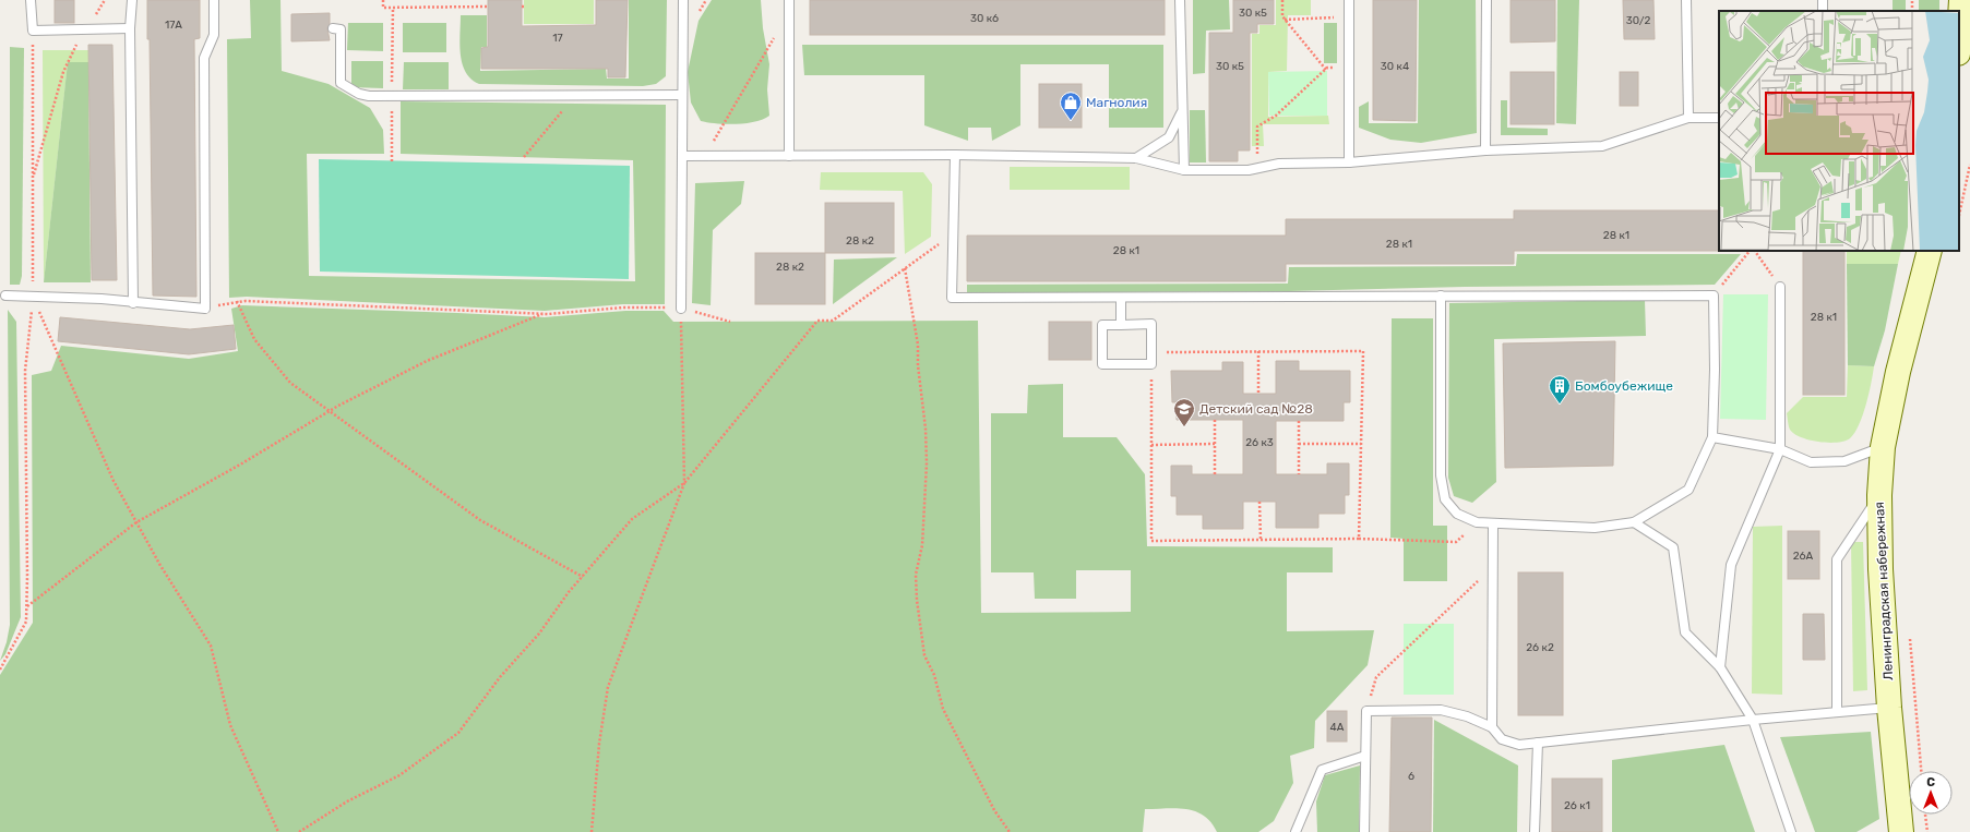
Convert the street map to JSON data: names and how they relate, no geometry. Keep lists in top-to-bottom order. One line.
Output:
{"streets":{"main road":["Ленинградская набережная"]},"places":{"shop":["Магнолия"],"building":["Бомбоубежище"],"school or university":["Детский сад №28"]},"house_numbers":["30 к5","30 к6","30/2","17А","17","30 к5","30 к4","28 к1","28 к2","28 к1","28 к1","28 к2","28 к1","26 к3","26А","26 к2","4А","6","26 к1"],"north":"top"}
